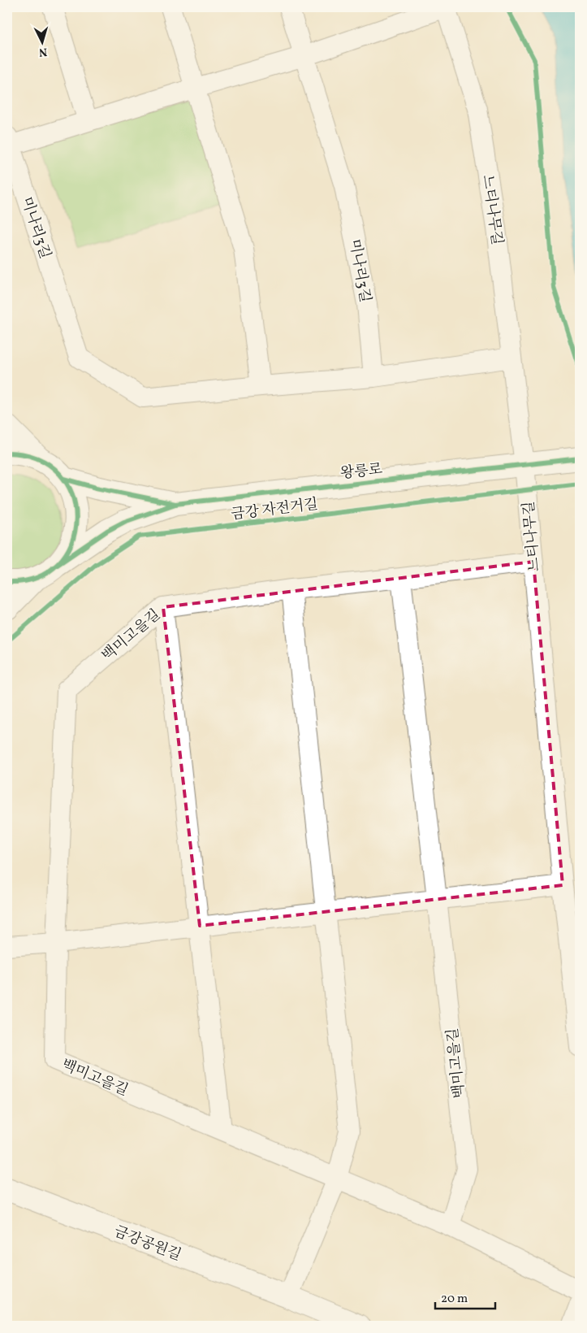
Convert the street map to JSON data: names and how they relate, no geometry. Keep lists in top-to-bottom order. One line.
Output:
{"streets":{"main road":["왕릉로","금강공원길"],"street":["느티나무길","미나리3길","백미고을길"],"cycle path":["금강 자전거길"]},"crossings":[["느티나무길","미나리3길"],["느티나무길","왕릉로"]],"scale_bar":"20 m","north":"bottom"}
